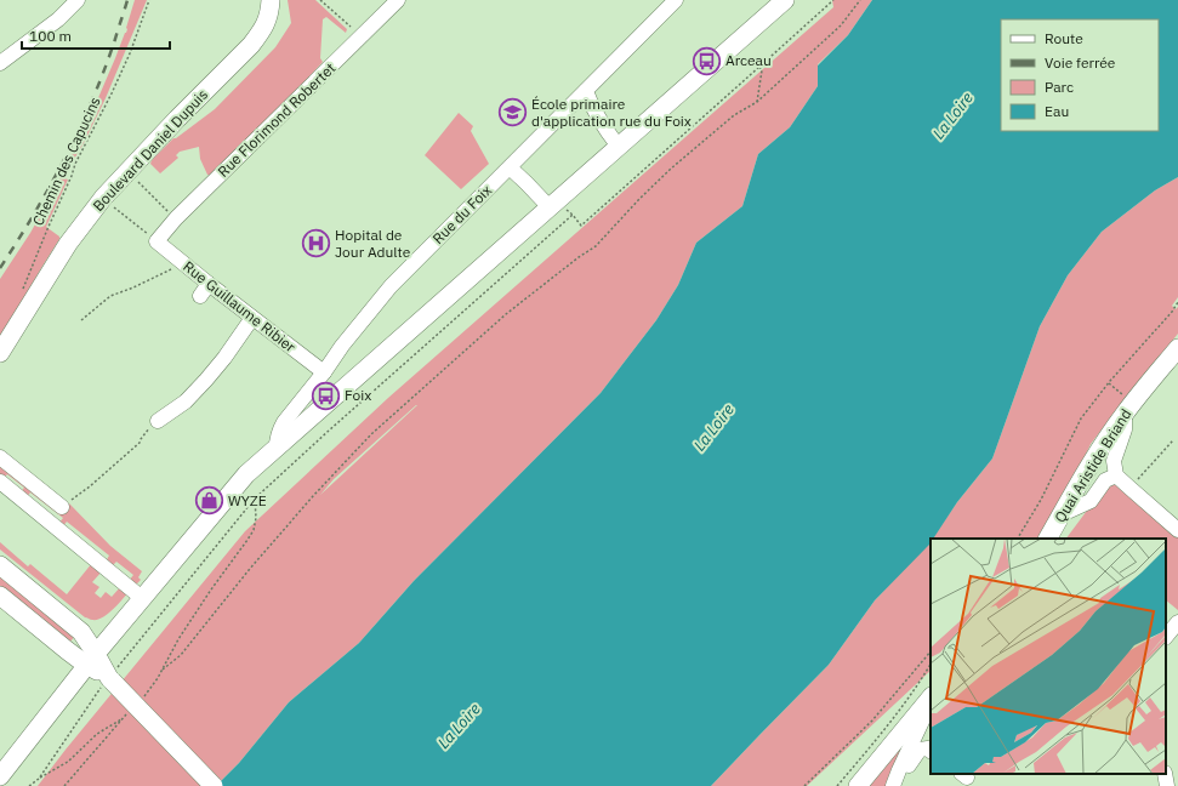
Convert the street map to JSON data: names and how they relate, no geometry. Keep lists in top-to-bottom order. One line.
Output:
{"streets":{"main road":["Boulevard Daniel Dupuis","Quai Aristide Briand"],"street":["Rue Florimond Robertet","Rue du Foix","Rue Guillaume Ribier"],"path":["Chemin des Capucins"]},"crossings":[["Rue Florimond Robertet","Rue Guillaume Ribier"],["Rue du Foix","Rue Guillaume Ribier"]],"water":["La Loire"],"places":{"bus stop":["Arceau","Foix"],"school or university":["École primaire d'application rue du Foix"],"hospital":["Hopital de Jour Adulte"],"shop":["WYZE"]},"legend":["Route","Voie ferrée","Parc","Eau"],"scale_bar":"100 m"}
